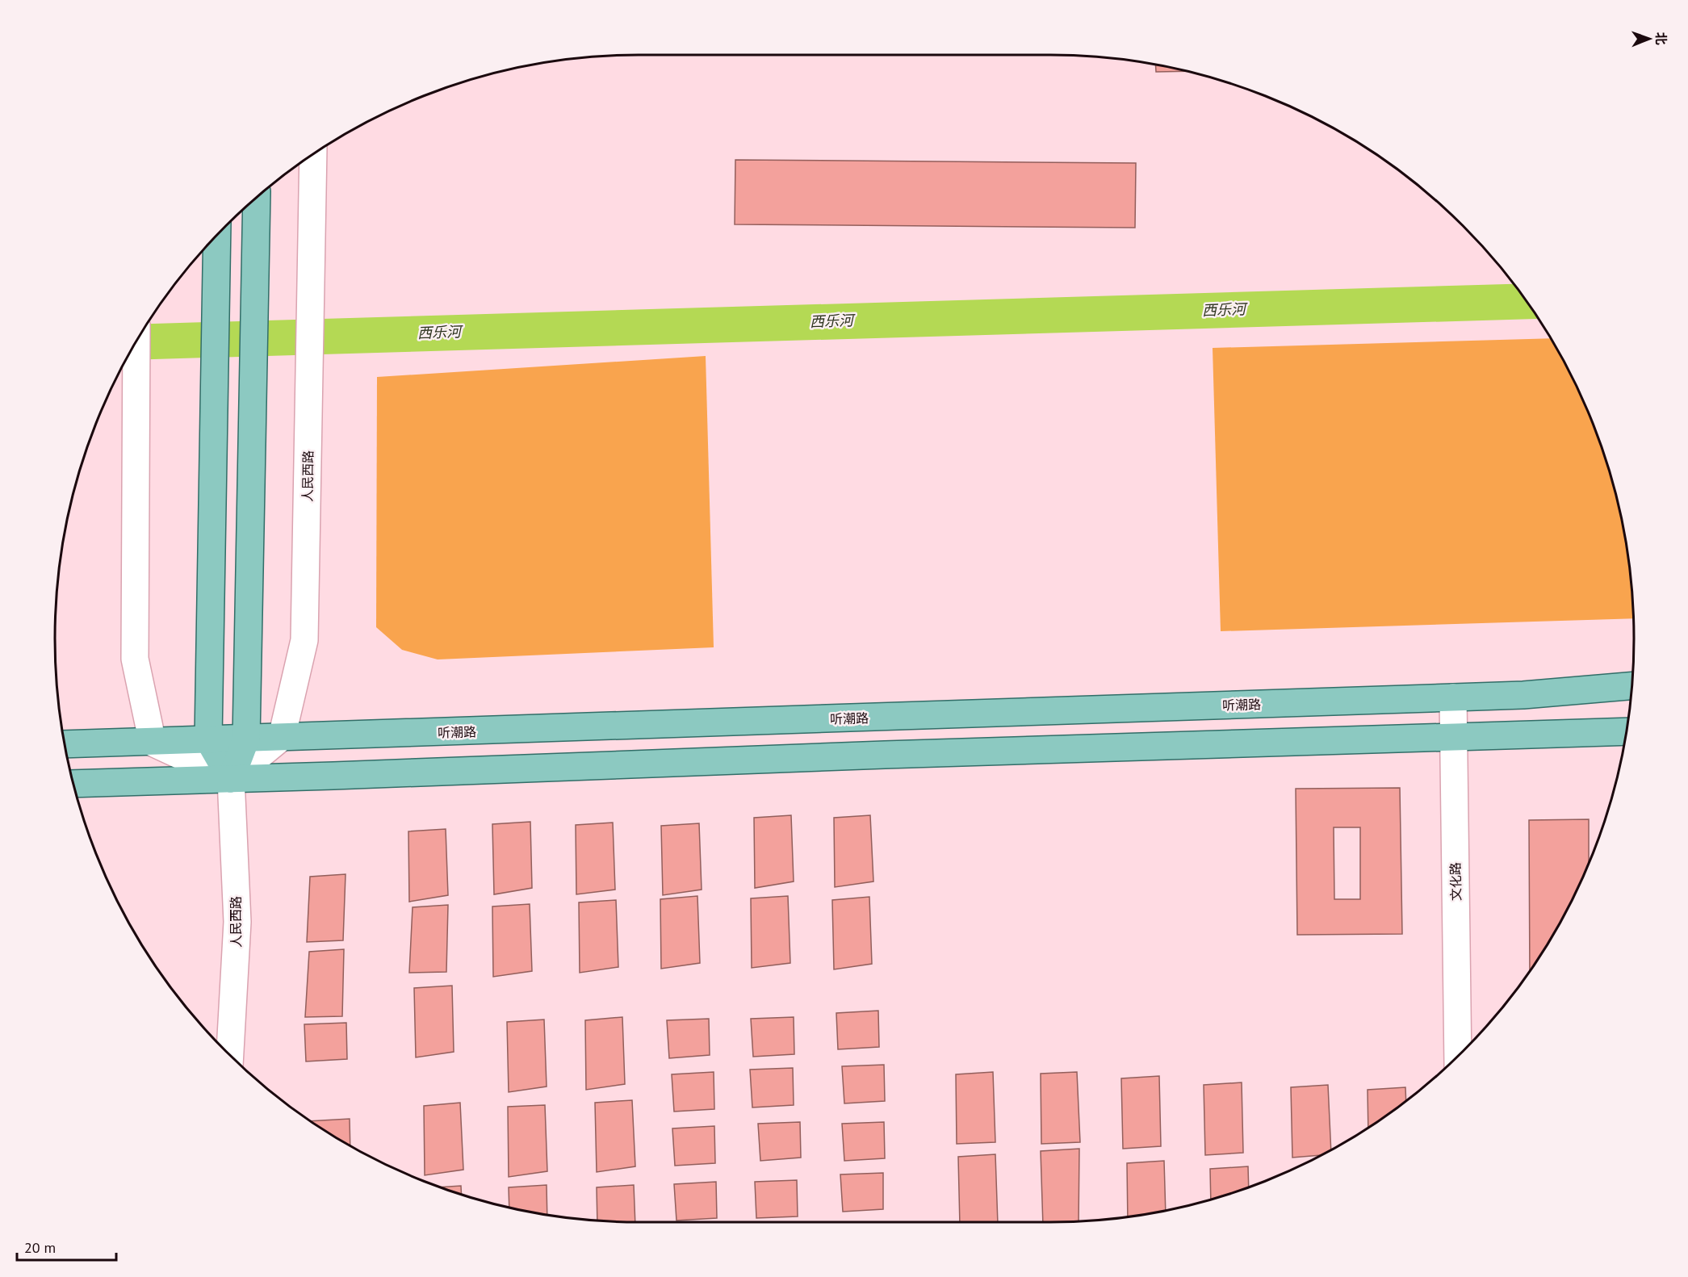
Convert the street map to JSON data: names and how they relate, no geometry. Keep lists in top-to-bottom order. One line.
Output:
{"streets":{"main road":["人民西路","听潮路"],"street":["文化路"]},"crossings":[["人民西路","听潮路"],["听潮路","文化路"]],"water":["西乐河"],"scale_bar":"20 m","north":"right"}
